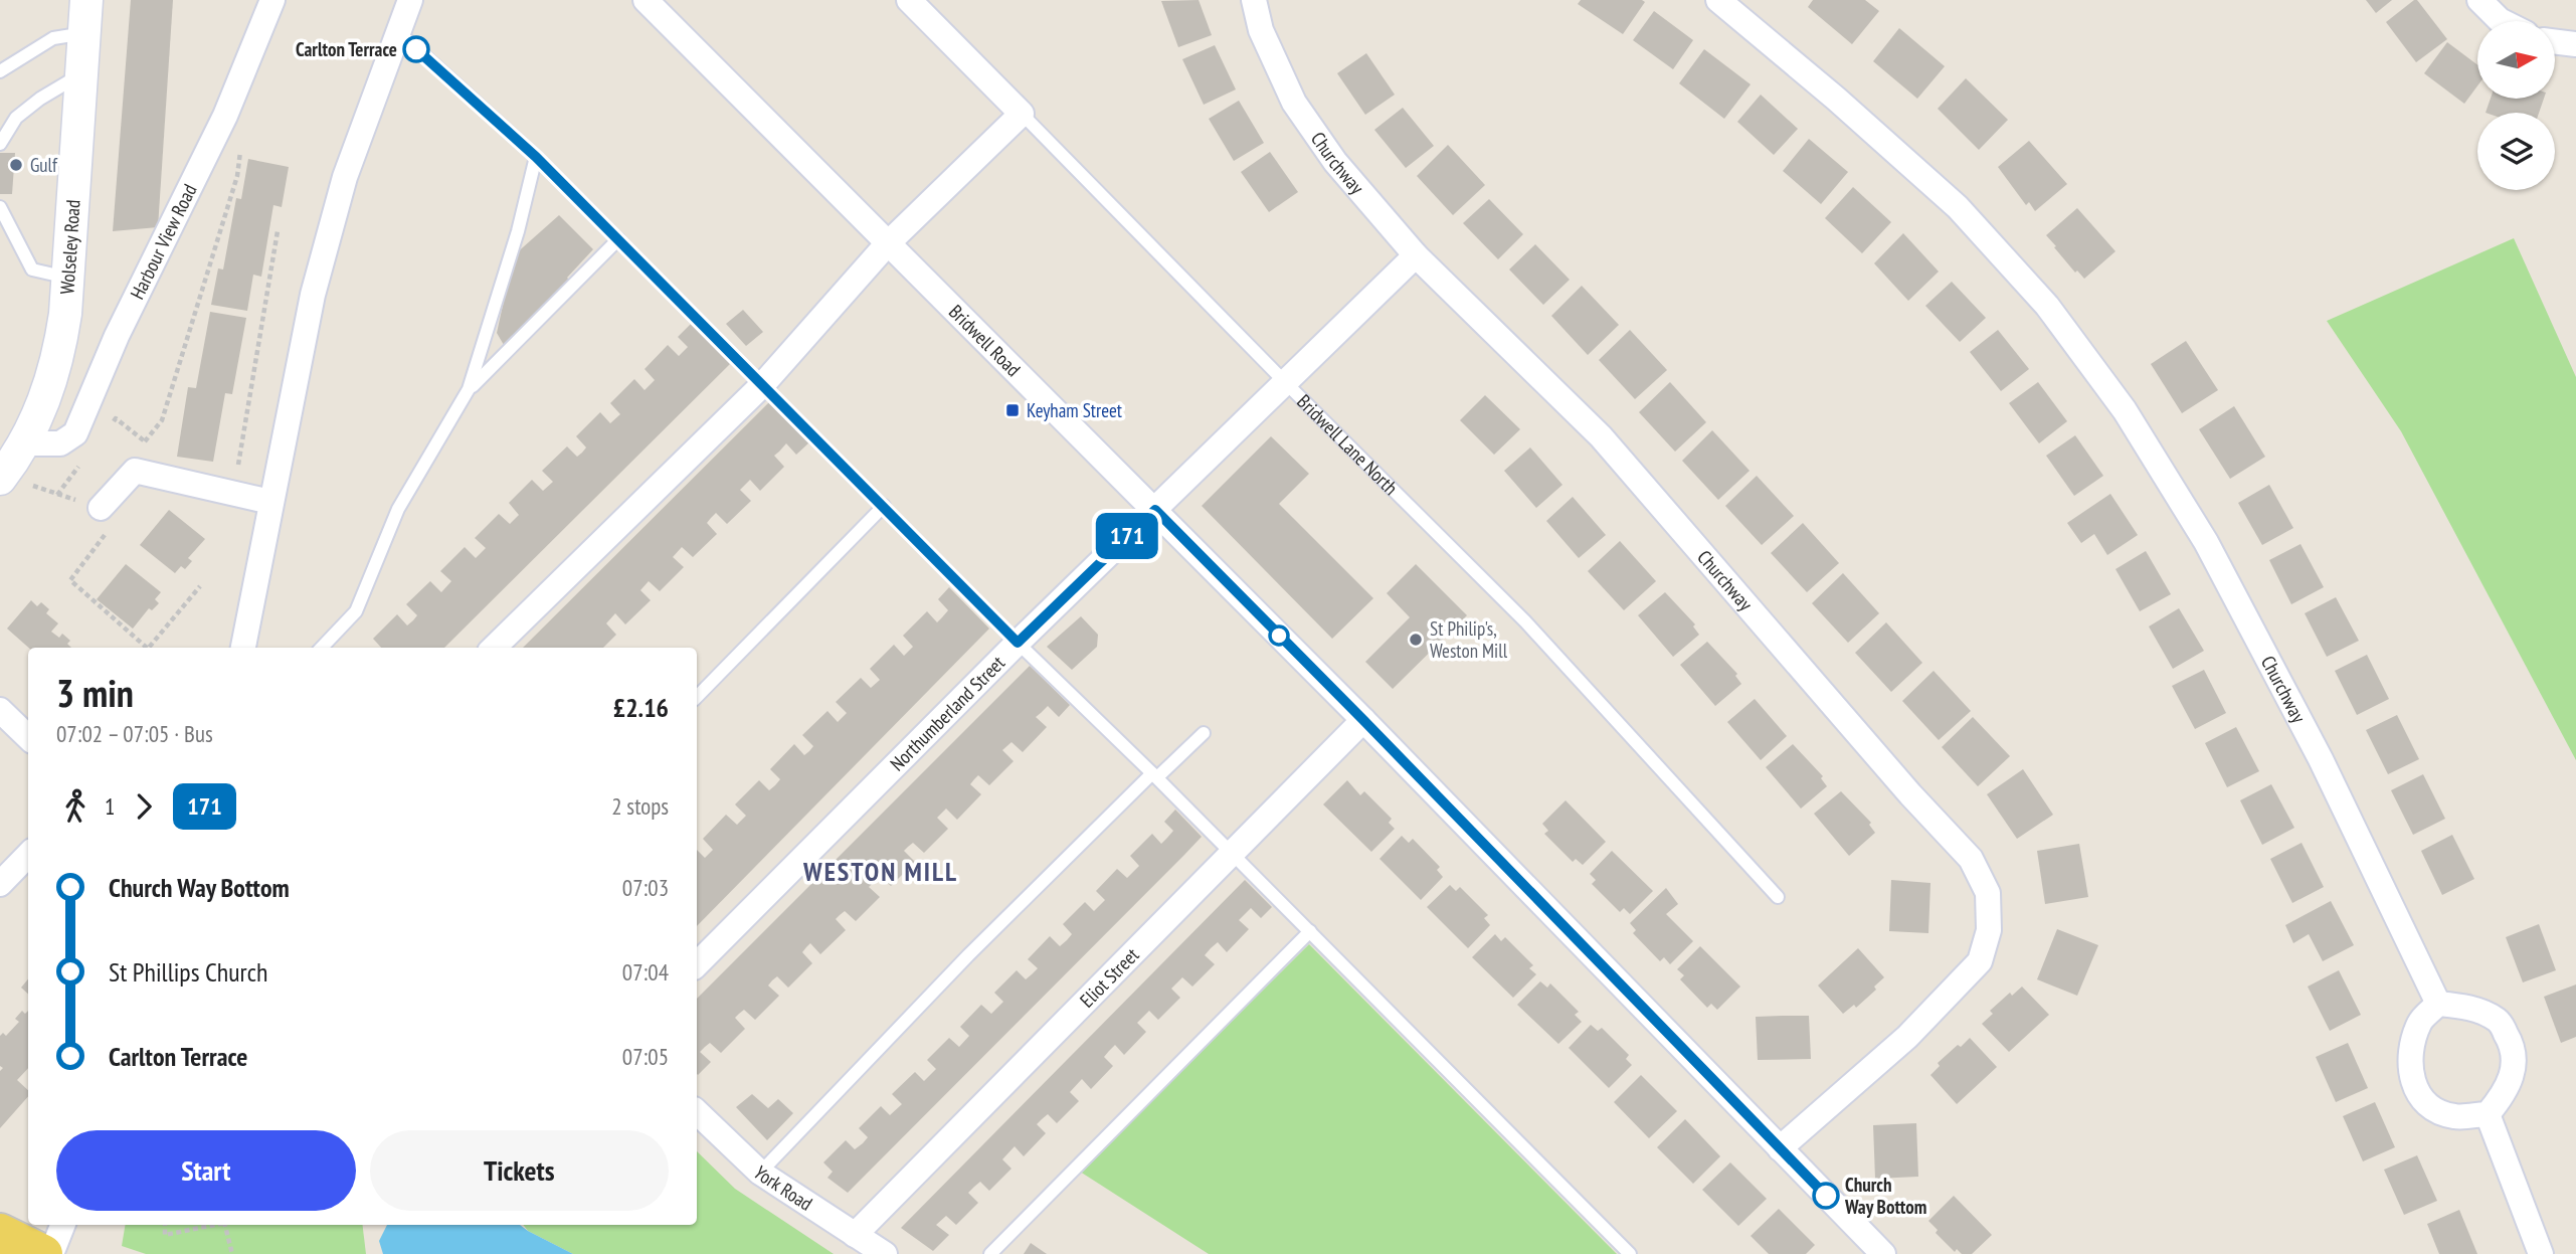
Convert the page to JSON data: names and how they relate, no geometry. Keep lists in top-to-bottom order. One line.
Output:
{"streets":{"street":["Churchway","Harbour View Road","Wolseley Road","Bridwell Road","Bridwell Lane North","Northumberland Street","Eliot Street","York Road"]},"crossings":[["Churchway","Bridwell Road"],["Churchway","Northumberland Street"],["Harbour View Road","Wolseley Road"],["Bridwell Road","Northumberland Street"],["Bridwell Road","Eliot Street"],["Bridwell Lane North","Northumberland Street"],["Eliot Street","York Road"]],"districts":["WESTON MILL"],"places":{"other":["Carlton Terrace","Gulf","St Philip's, Weston Mill","Church Way Bottom"],"transit":["Keyham Street"]},"lines":["bus line 171"],"north":"right","page":{"on_map":"171","heading":["3 min","07:02 – 07:05 · Bus","£2.16"],"legs":["1","171","2 stops"],"list":[{"name":"Church Way Bottom","value":"07:03"},{"name":"St Phillips Church","value":"07:04"},{"name":"Carlton Terrace","value":"07:05"}],"buttons":["Start","Tickets"]}}
